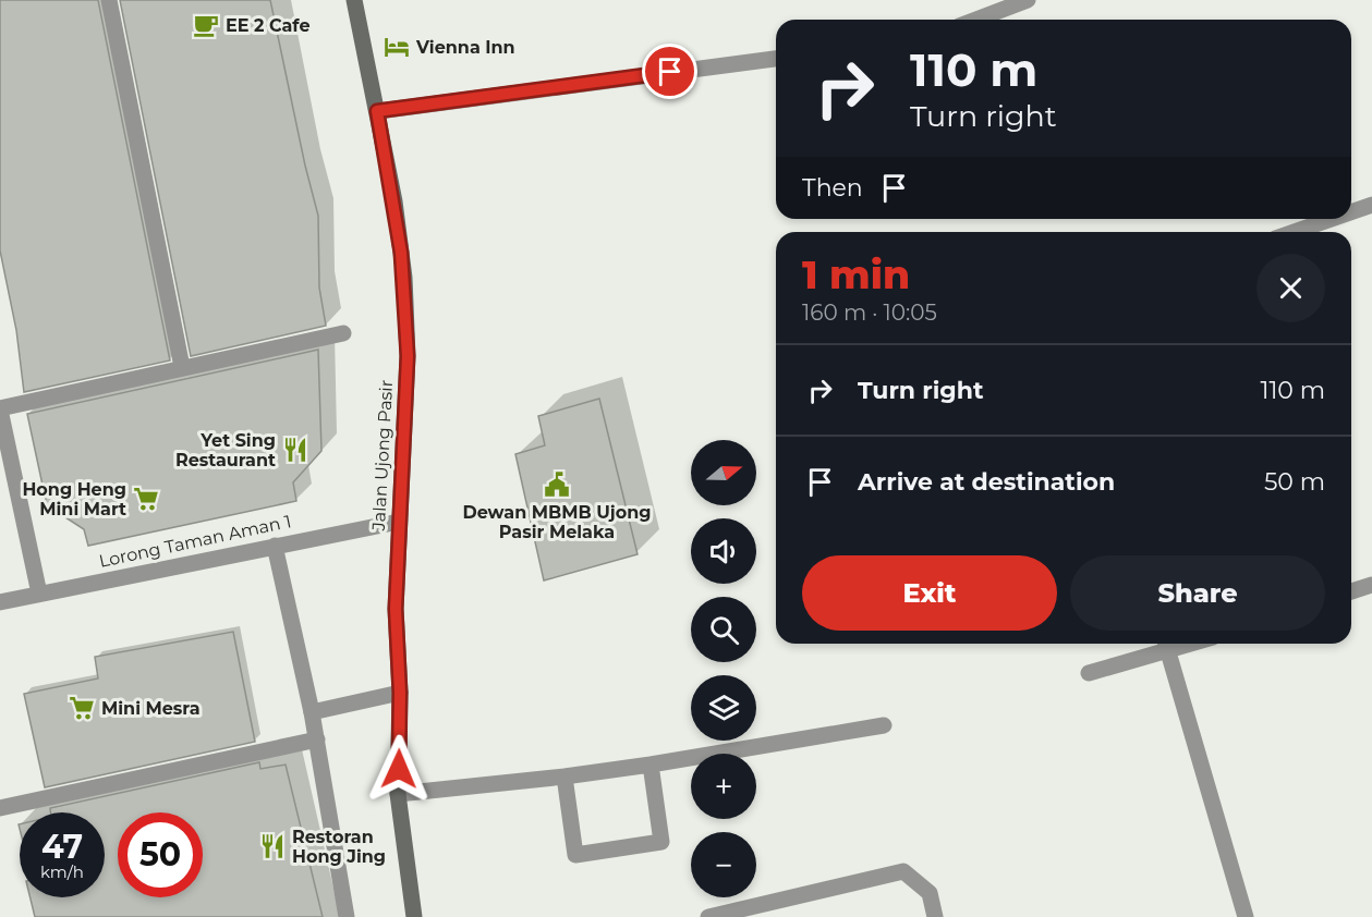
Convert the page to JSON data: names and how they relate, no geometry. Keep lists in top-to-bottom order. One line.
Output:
{"streets":{"main road":["Jalan Ujong Pasir"],"street":["Lorong Taman Aman 1"]},"crossings":[["Jalan Ujong Pasir","Lorong Taman Aman 1"]],"places":{"cafe":["EE 2 Cafe"],"hotel":["Vienna Inn"],"restaurant":["Yet Sing Restaurant","Restoran Hong Jing"],"public building":["Dewan MBMB Ujong Pasir Melaka"],"supermarket":["Hong Heng Mini Mart","Mini Mesra"]},"north":"right","page":{"turn":["110 m","Turn right"],"then":"Then","heading":["1 min","160 m · 10:05"],"list":[{"name":"Turn right","value":"110 m"},{"name":"Arrive at destination","value":"50 m"}],"map_buttons":["+","−"],"buttons":["Exit","Share"],"speed":"47 km/h","limit":"50"}}
